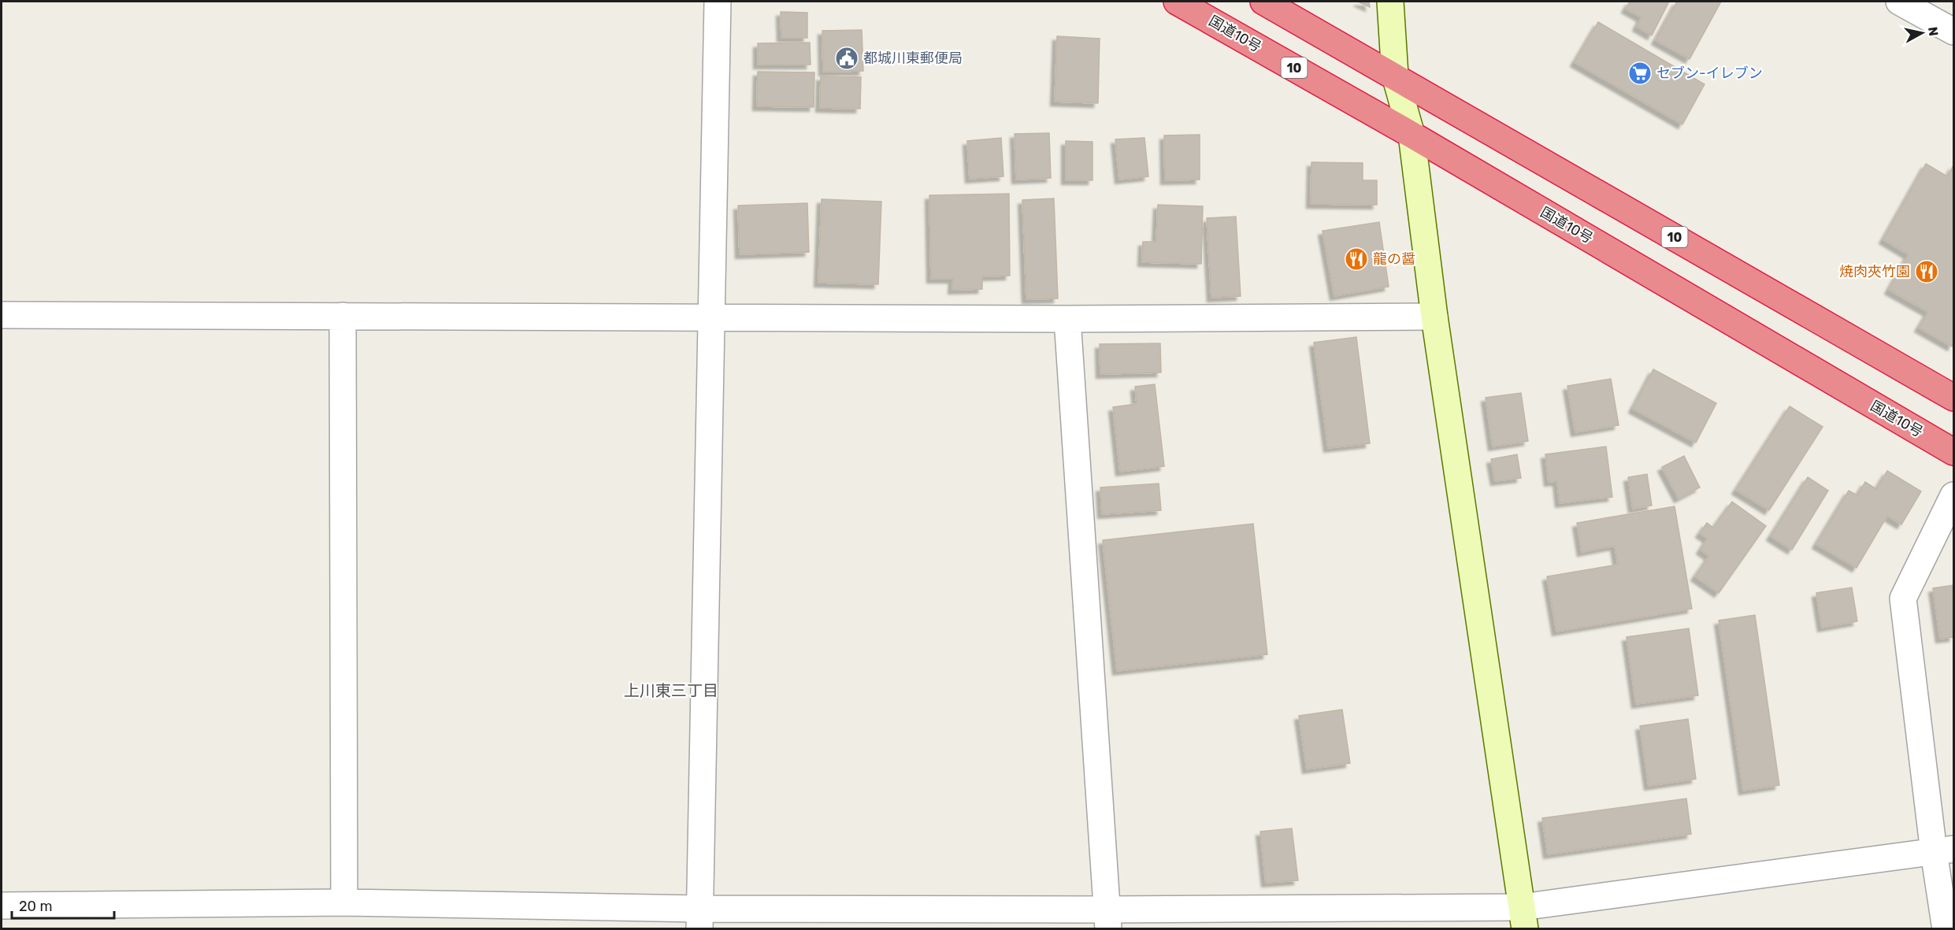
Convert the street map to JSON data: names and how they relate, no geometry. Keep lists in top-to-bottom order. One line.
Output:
{"streets":{"highway":["国道10号","10"]},"districts":["上川東三丁目"],"places":{"public building":["都城川東郵便局"],"supermarket":["セブン-イレブン"],"restaurant":["龍の醤","焼肉夾竹園"]},"scale_bar":"20 m","north":"right"}
